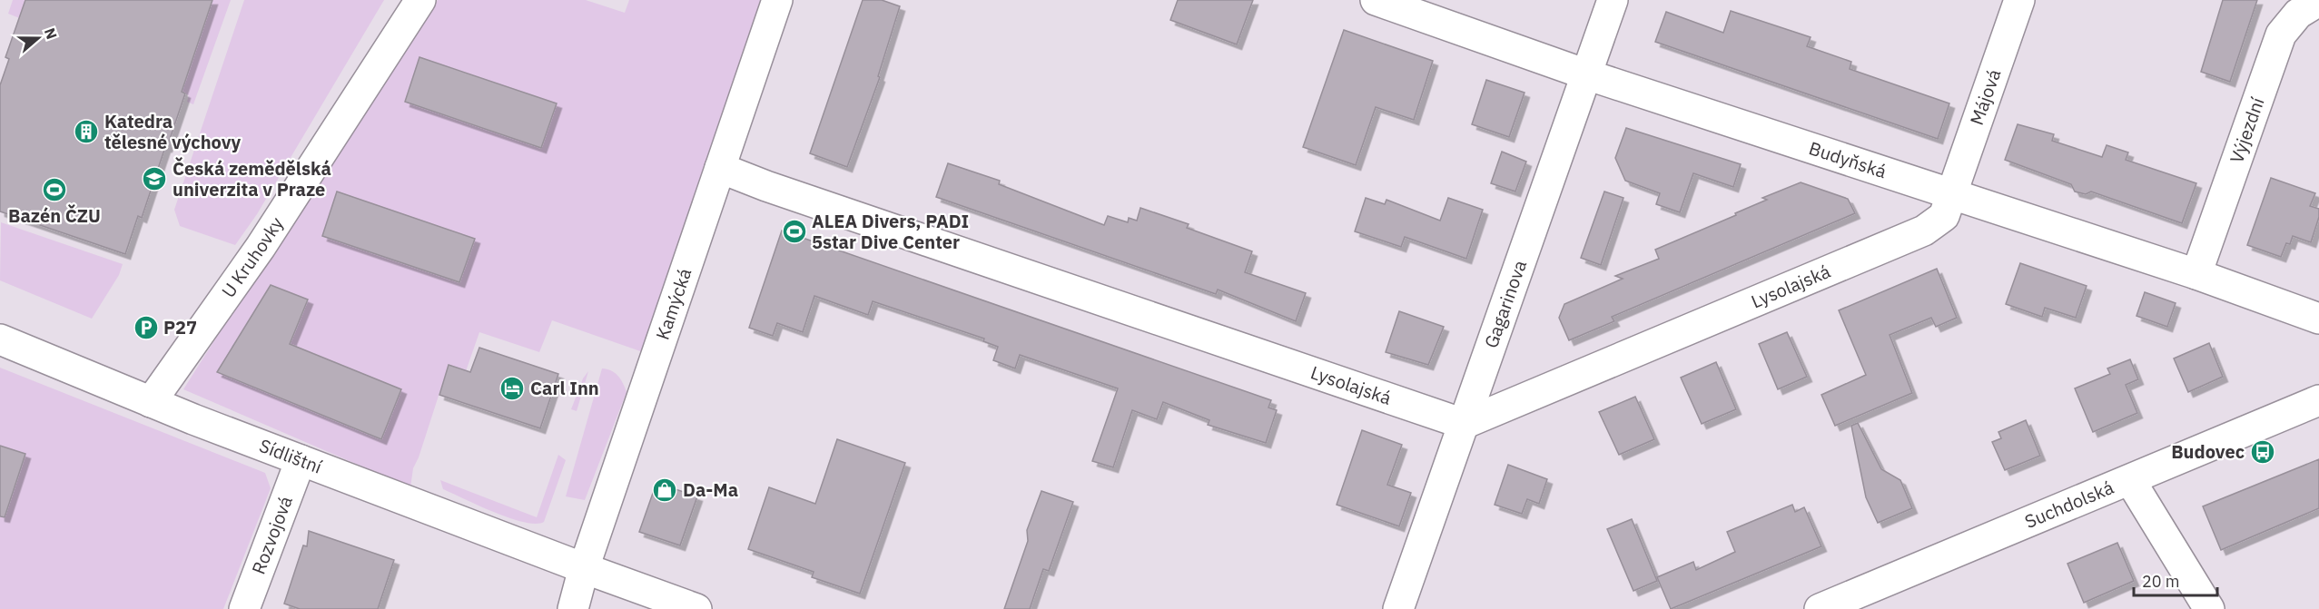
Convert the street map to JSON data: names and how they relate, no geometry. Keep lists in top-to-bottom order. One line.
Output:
{"streets":{"street":["Májová","Výjezdní","Budyňská","U Kruhovky","Lysolajská","Kamýcká","Gagarinova","Sídlištní","Suchdolská","Rozvojová"]},"crossings":[["Májová","Budyňská"],["Májová","Lysolajská"],["Výjezdní","Budyňská"],["Budyňská","Lysolajská"],["Budyňská","Gagarinova"],["U Kruhovky","Sídlištní"],["Lysolajská","Kamýcká"],["Lysolajská","Gagarinova"],["Kamýcká","Sídlištní"],["Sídlištní","Rozvojová"]],"places":{"building":["Katedra tělesné výchovy"],"school or university":["Česká zemědělská univerzita v Praze"],"sports":["Bazén ČZU","ALEA Divers, PADI 5star Dive Center"],"parking":["P27"],"hotel":["Carl Inn"],"bus stop":["Budovec"],"shop":["Da-Ma"]},"scale_bar":"20 m","north":"right"}
